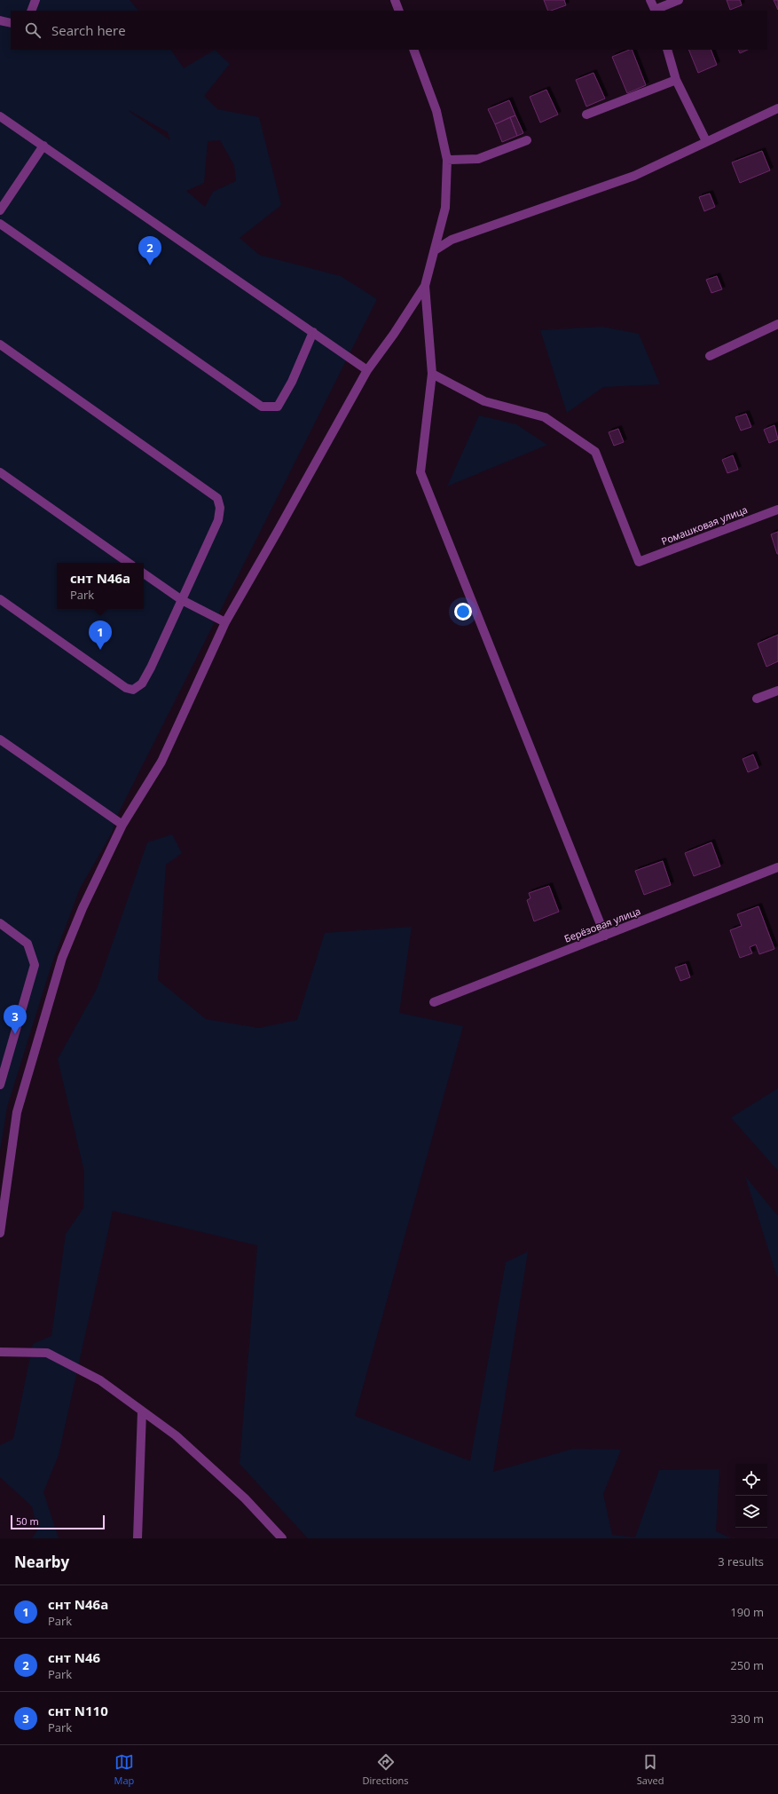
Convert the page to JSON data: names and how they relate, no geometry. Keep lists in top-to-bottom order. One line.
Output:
{"streets":{"street":["Ромашковая улица","Берёзовая улица"]},"scale_bar":"50 m","page":{"search":"Search here","pins":["2","1","3"],"popup":["снт N46а","Park"],"scale":"50 m","heading":["Nearby","3 results"],"list":[{"mark":"1","name":"снт N46а","note":"Park","value":"190 m"},{"mark":"2","name":"снт N46","note":"Park","value":"250 m"},{"mark":"3","name":"снт N110","note":"Park","value":"330 m"}],"nav":["Map","Directions","Saved"]}}
